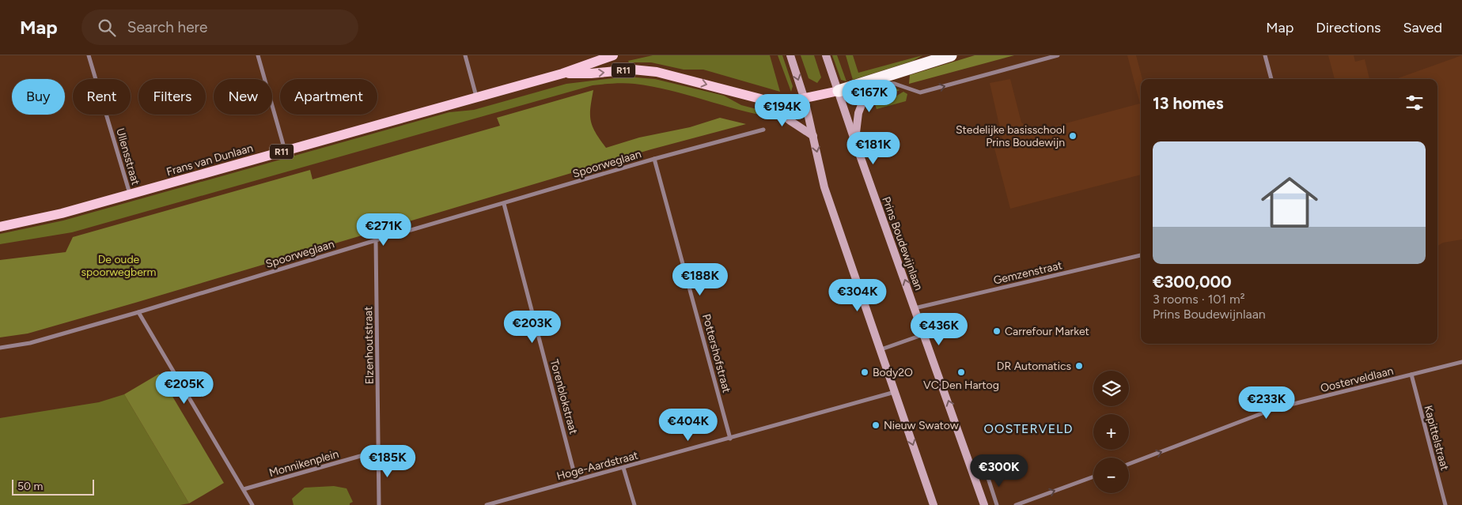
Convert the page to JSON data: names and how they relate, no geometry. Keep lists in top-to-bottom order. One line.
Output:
{"streets":{"highway":["R11"],"main road":["Frans van Dunlaan","Prins Boudewijnlaan"],"street":["Ullensstraat","Spoorweglaan","Gemzenstraat","Elzenhoutstraat","Pottershofstraat","Oosterveldlaan","Torenblokstraat","Kapittelstraat","Monnikenplein","Hoge-Aardstraat"]},"crossings":[["R11","Frans van Dunlaan"],["R11","Prins Boudewijnlaan"],["Ullensstraat","Frans van Dunlaan"],["Frans van Dunlaan","Prins Boudewijnlaan"],["Spoorweglaan","Elzenhoutstraat"],["Spoorweglaan","Pottershofstraat"],["Spoorweglaan","Torenblokstraat"],["Prins Boudewijnlaan","Gemzenstraat"],["Elzenhoutstraat","Monnikenplein"],["Pottershofstraat","Hoge-Aardstraat"],["Oosterveldlaan","Kapittelstraat"],["Torenblokstraat","Hoge-Aardstraat"]],"one_way":["Oosterveldlaan"],"districts":["OOSTERVELD"],"parks":["De oude spoorwegberm"],"places":["Stedelijke basisschool Prins Boudewijn","Carrefour Market","DR Automatics","Body2O","VC Den Hartog","Nieuw Swatow"],"scale_bar":"50 m","page":{"header":"Map","search":"Search here","nav":["Map","Directions","Saved"],"chip":["Buy","Rent","Filters","New","Apartment"],"heading":"13 homes","price":["€167K","€194K","€181K","€271K","€188K","€304K","€203K","€436K","€205K","€233K","€404K","€185K","€300K"],"list":[{"name":"€300,000","note":"3 rooms · 101 m² · Prins Boudewijnlaan"}],"map_buttons":["+","−"],"scale":"50 m"}}
